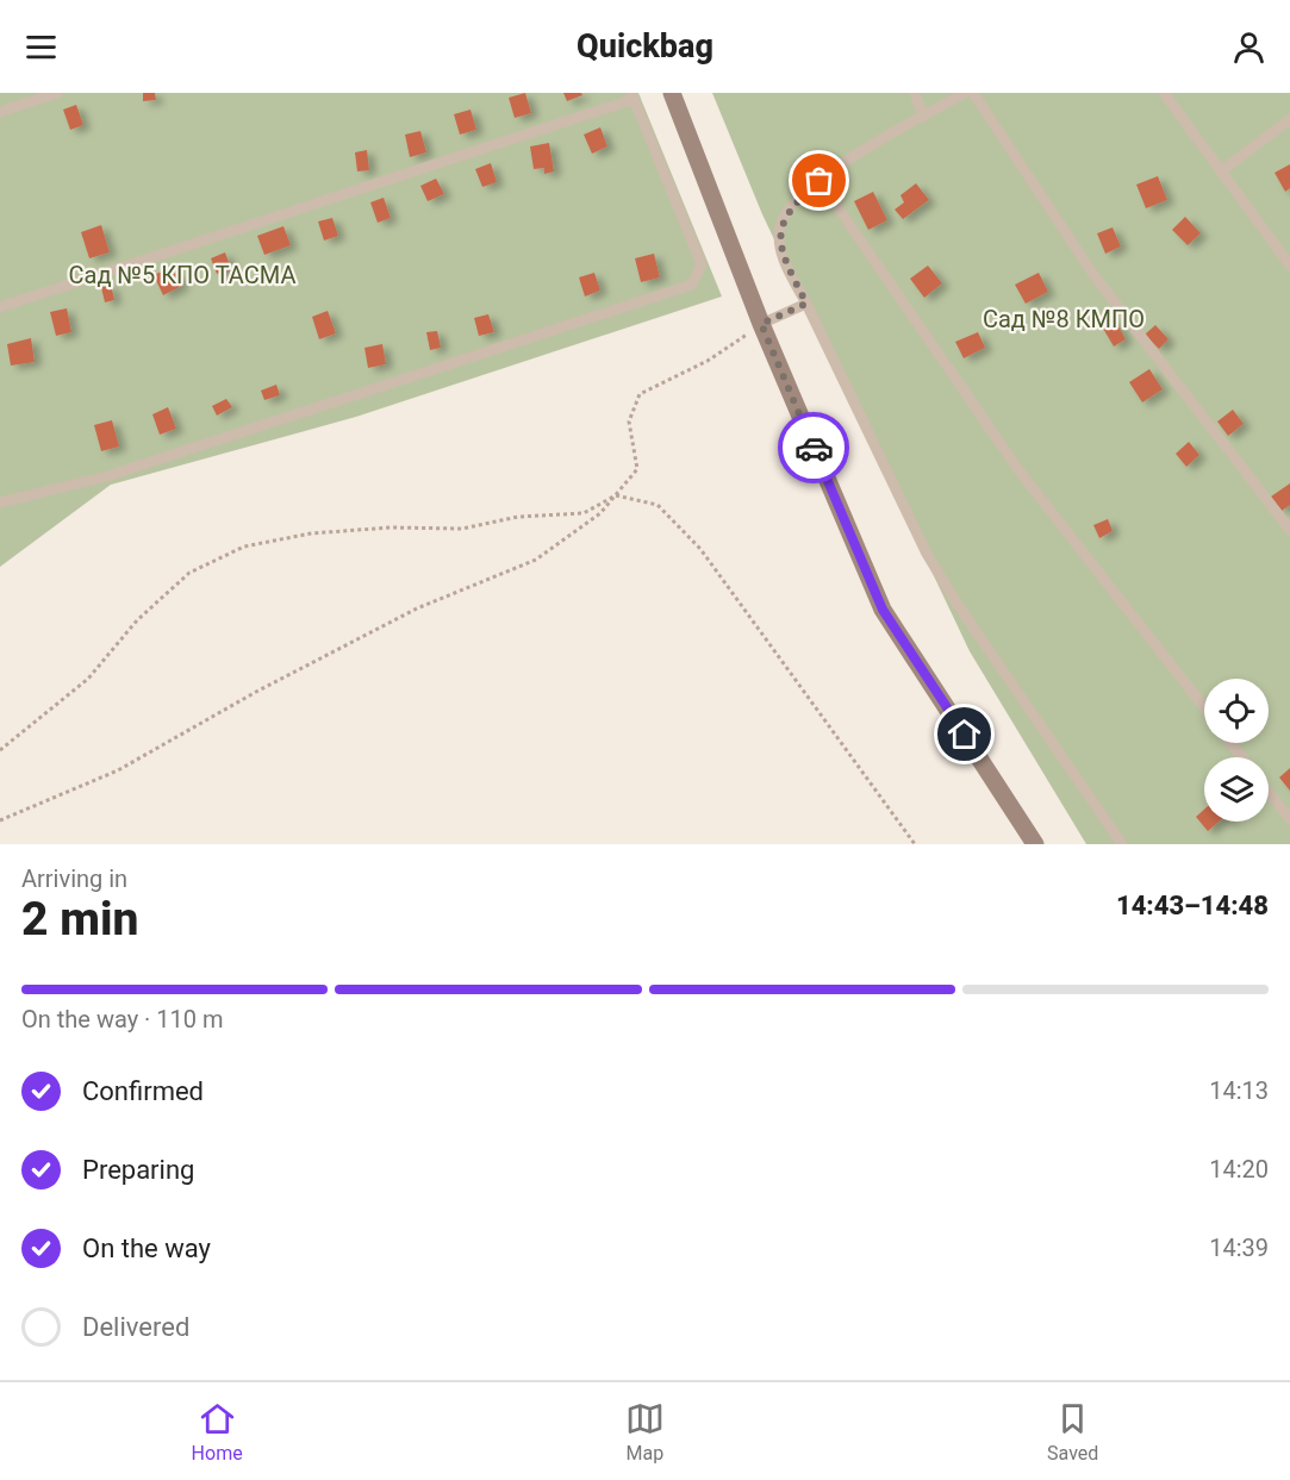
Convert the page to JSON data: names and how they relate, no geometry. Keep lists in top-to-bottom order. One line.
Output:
{"parks":["Сад №5 КПО ТАСМА","Сад №8 КМПО"],"page":{"header":"Quickbag","heading":["2 min","Arriving in","14:43–14:48"],"bar":"On the way · 110 m","list":[["Confirmed","14:13"],["Preparing","14:20"],["On the way","14:39"],"Delivered"],"tabs":["Home","Map","Saved"]}}
